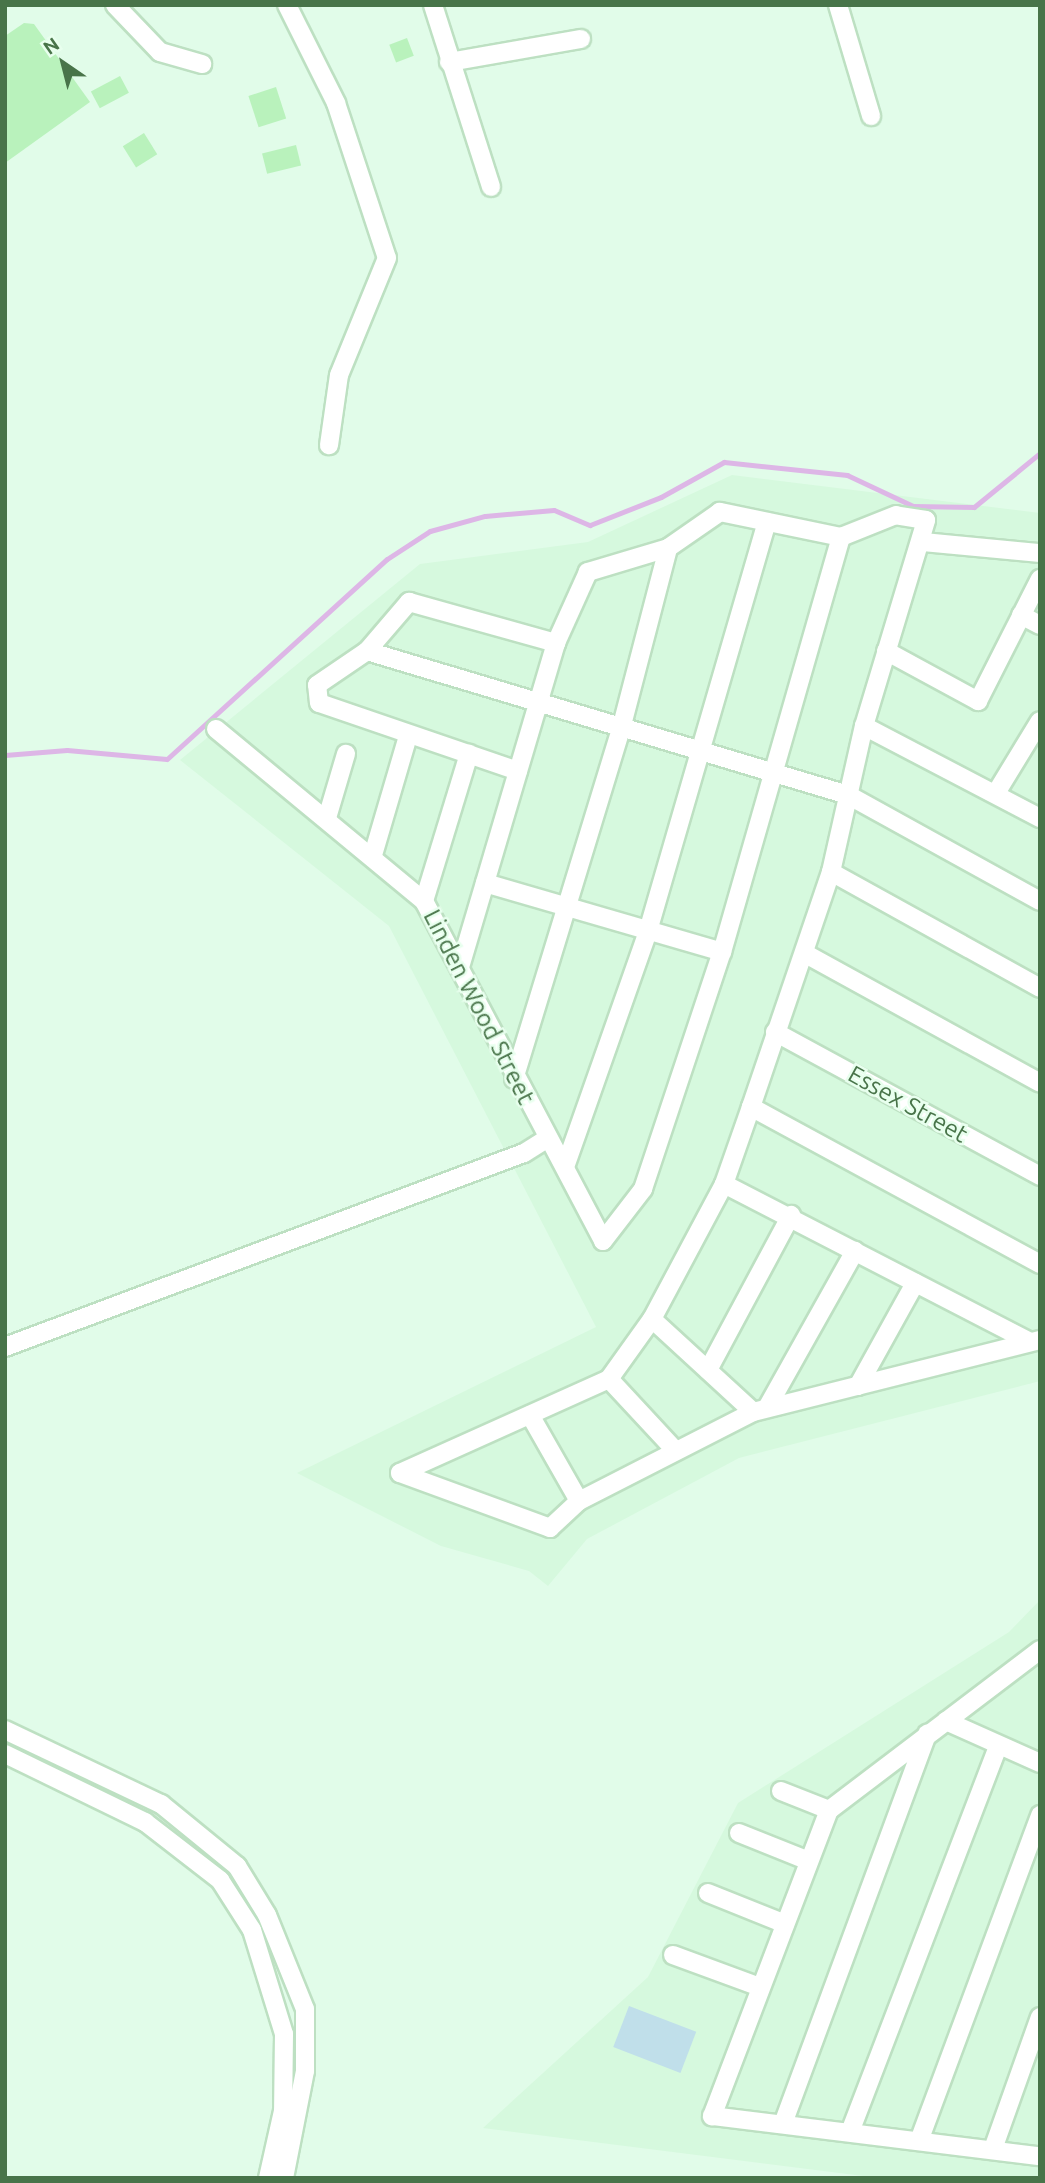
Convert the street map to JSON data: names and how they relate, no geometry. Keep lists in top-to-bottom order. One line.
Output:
{"streets":{"street":["Linden Wood Street","Essex Street"]},"north":"top left"}
